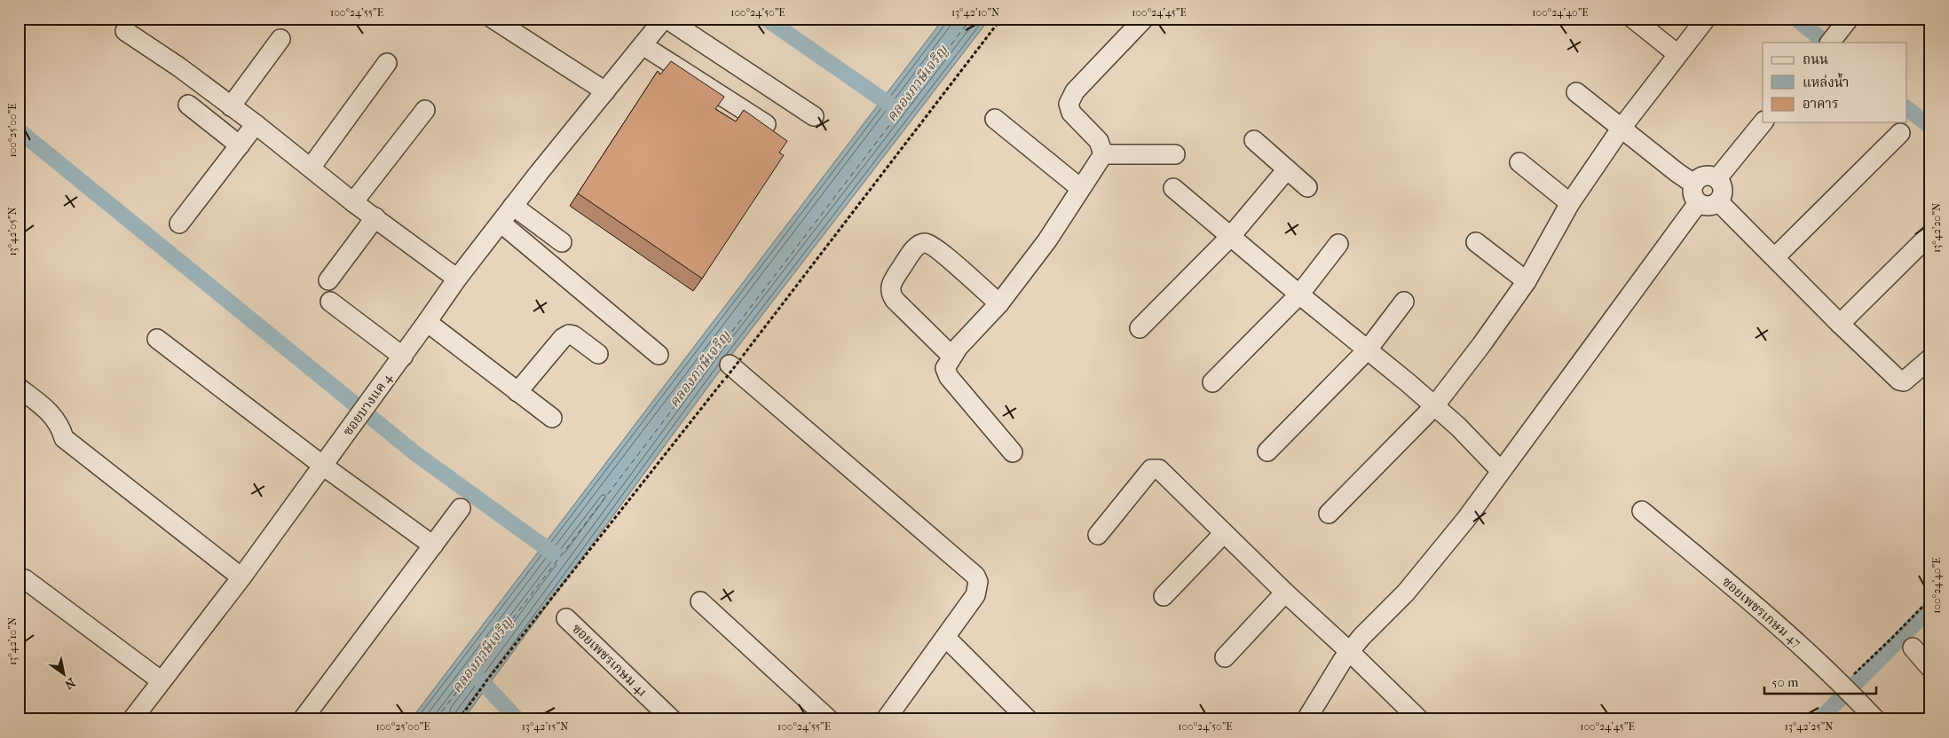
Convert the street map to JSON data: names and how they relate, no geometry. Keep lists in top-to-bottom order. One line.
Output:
{"streets":{"street":["ซอยบางแค 4","ซอยเพชรเกษม 47","ซอยเพชรเกษม 41"]},"water":["คลองภาษีเจริญ"],"legend":["ถนน","แหล่งน้ำ","อาคาร"],"scale_bar":"50 m","north":"bottom right","coordinates":["100°24'55\"E","100°24'50\"E","13°42'10\"N","100°24'45\"E","100°24'40\"E","100°25'00\"E","13°42'20\"N","13°42'05\"N","13°42'15\"N","13°42'25\"N"]}
